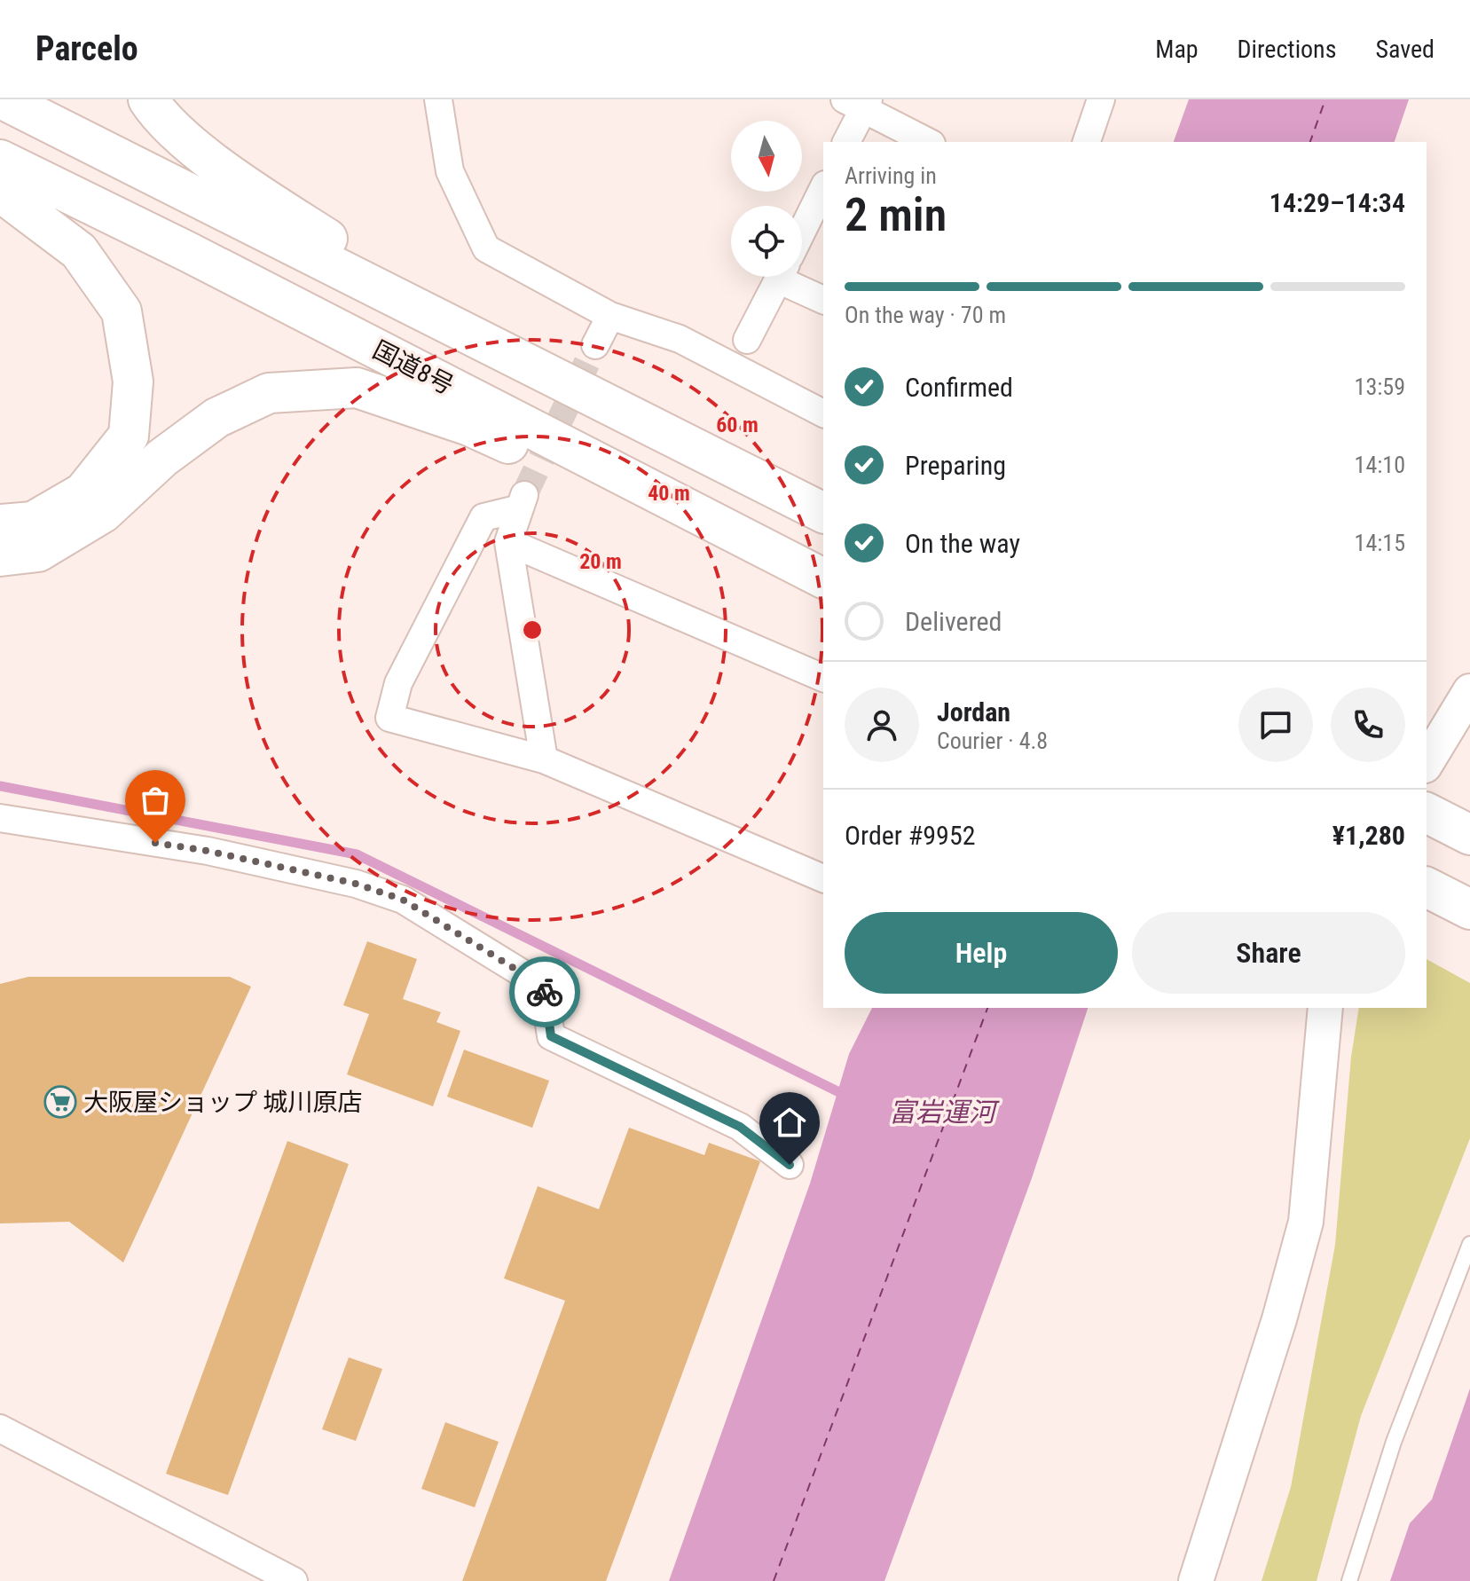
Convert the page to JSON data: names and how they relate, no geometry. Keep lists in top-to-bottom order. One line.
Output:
{"streets":{"highway":["国道8号"]},"water":["富岩運河"],"places":{"supermarket":["大阪屋ショップ 城川原店"]},"north":"bottom","page":{"header":"Parcelo","nav":["Map","Directions","Saved"],"heading":["2 min","Arriving in","14:29–14:34"],"panel":["Jordan","Courier · 4.8","Order #9952","¥1,280"],"bar":"On the way · 70 m","list":[["Confirmed","13:59"],["Preparing","14:10"],["On the way","14:15"],"Delivered"],"buttons":["Help","Share"]},"rings":["60 m","40 m","20 m"]}
